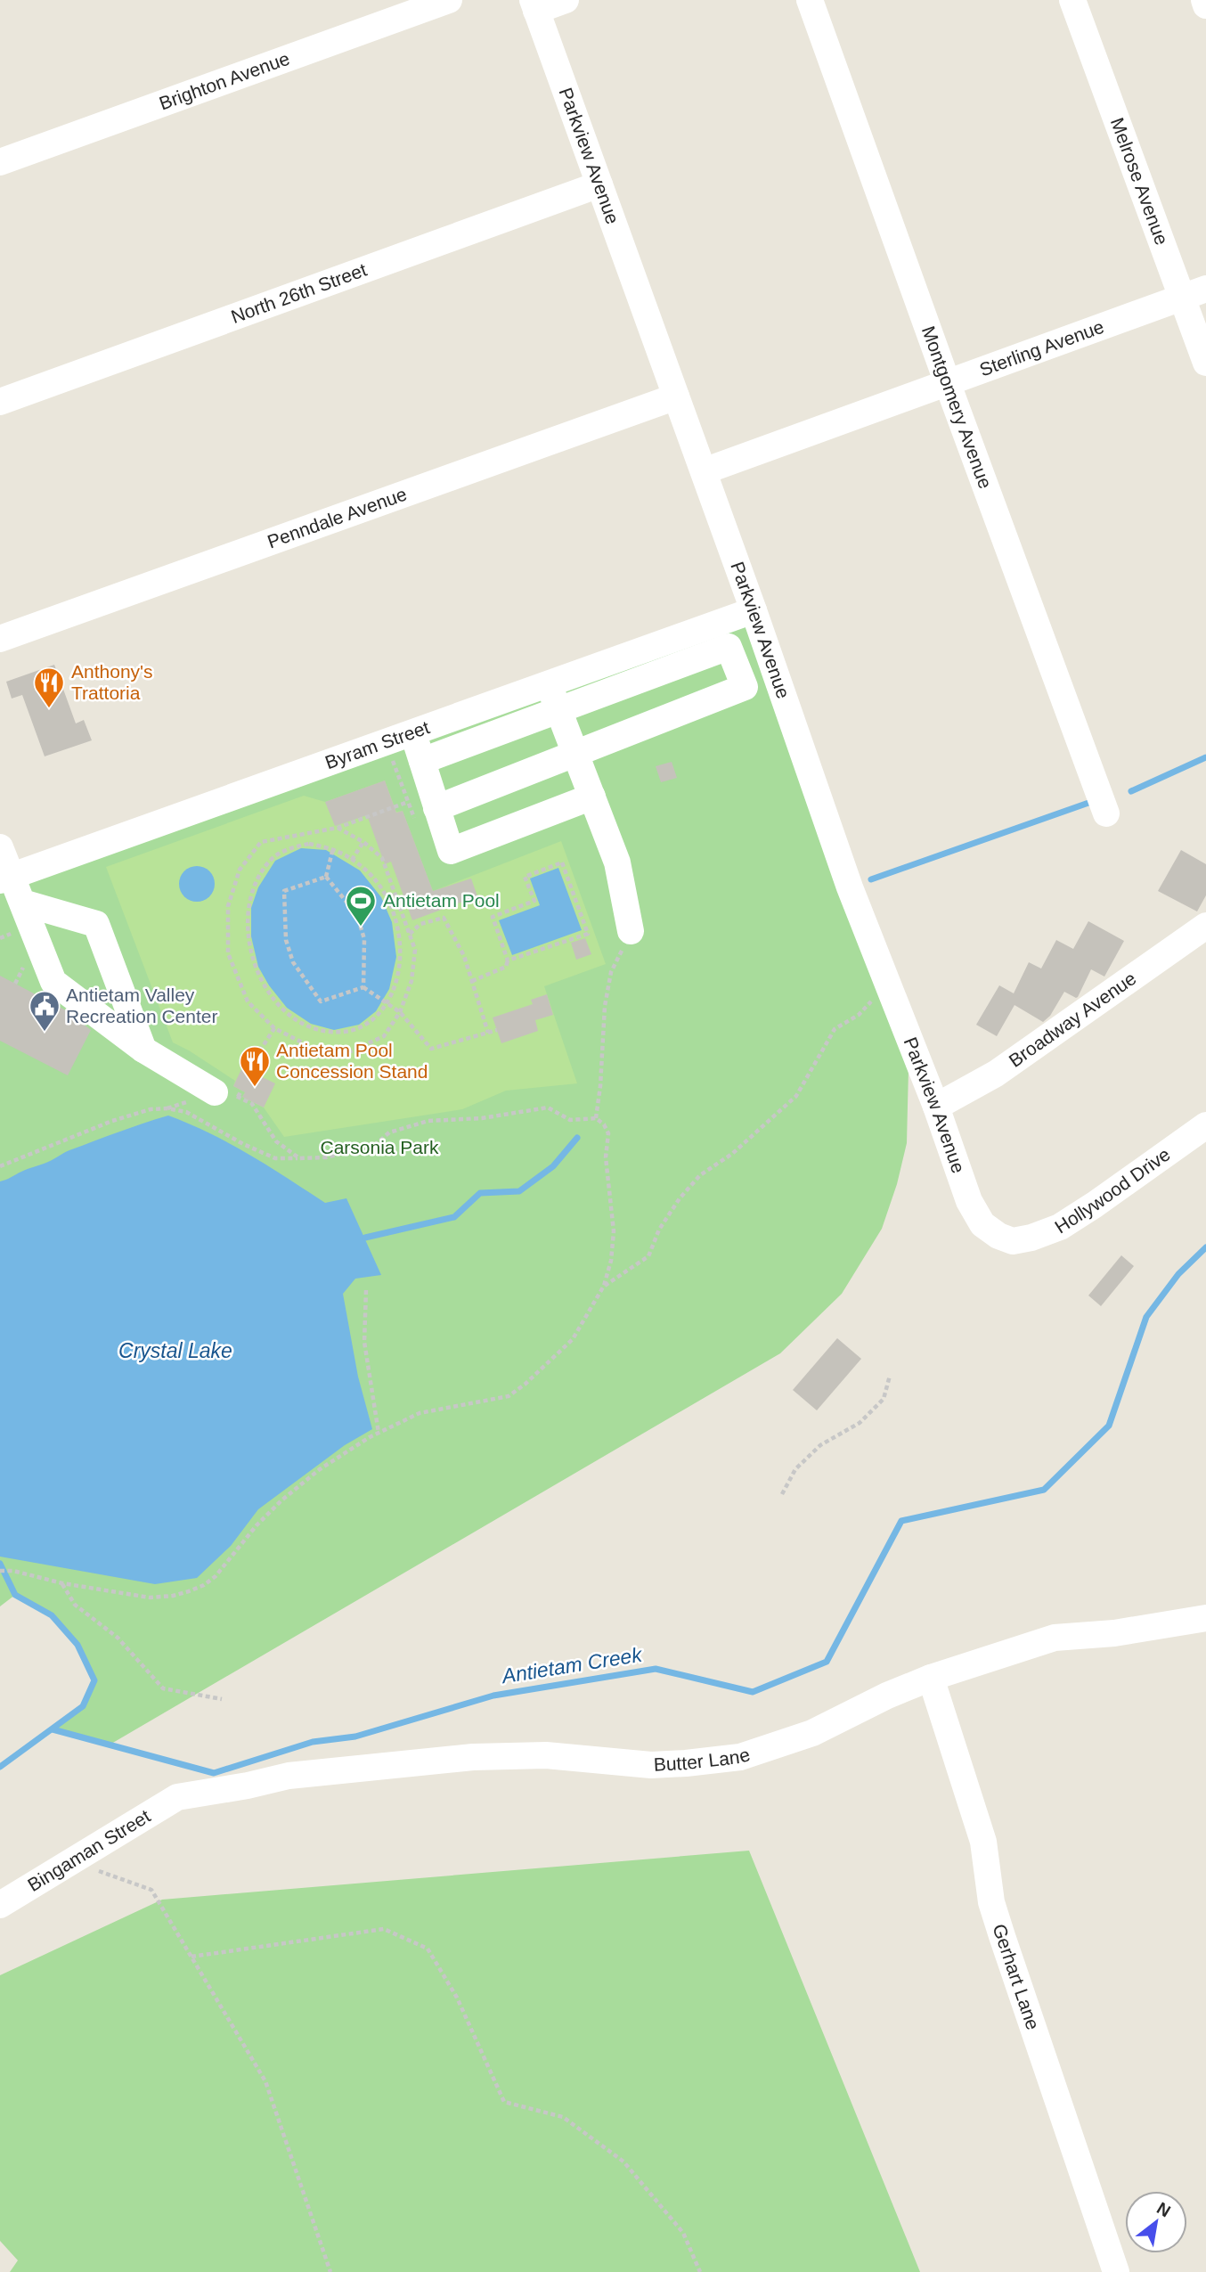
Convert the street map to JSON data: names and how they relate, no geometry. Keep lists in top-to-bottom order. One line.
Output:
{"streets":{"street":["Brighton Avenue","Parkview Avenue","Melrose Avenue","North 26th Street","Sterling Avenue","Montgomery Avenue","Penndale Avenue","Byram Street","Broadway Avenue","Hollywood Drive","Butter Lane","Bingaman Street","Gerhart Lane"]},"crossings":[["Parkview Avenue","North 26th Street"],["Parkview Avenue","Sterling Avenue"],["Parkview Avenue","Penndale Avenue"],["Parkview Avenue","Byram Street"],["Parkview Avenue","Broadway Avenue"],["Parkview Avenue","Hollywood Drive"],["Melrose Avenue","Sterling Avenue"],["Sterling Avenue","Montgomery Avenue"],["Butter Lane","Bingaman Street"],["Butter Lane","Gerhart Lane"]],"water":["Crystal Lake","Antietam Creek"],"parks":["Carsonia Park"],"places":{"restaurant":["Anthony's Trattoria","Antietam Pool Concession Stand"],"sports":["Antietam Pool"],"public building":["Antietam Valley Recreation Center"]},"north":"top right"}
